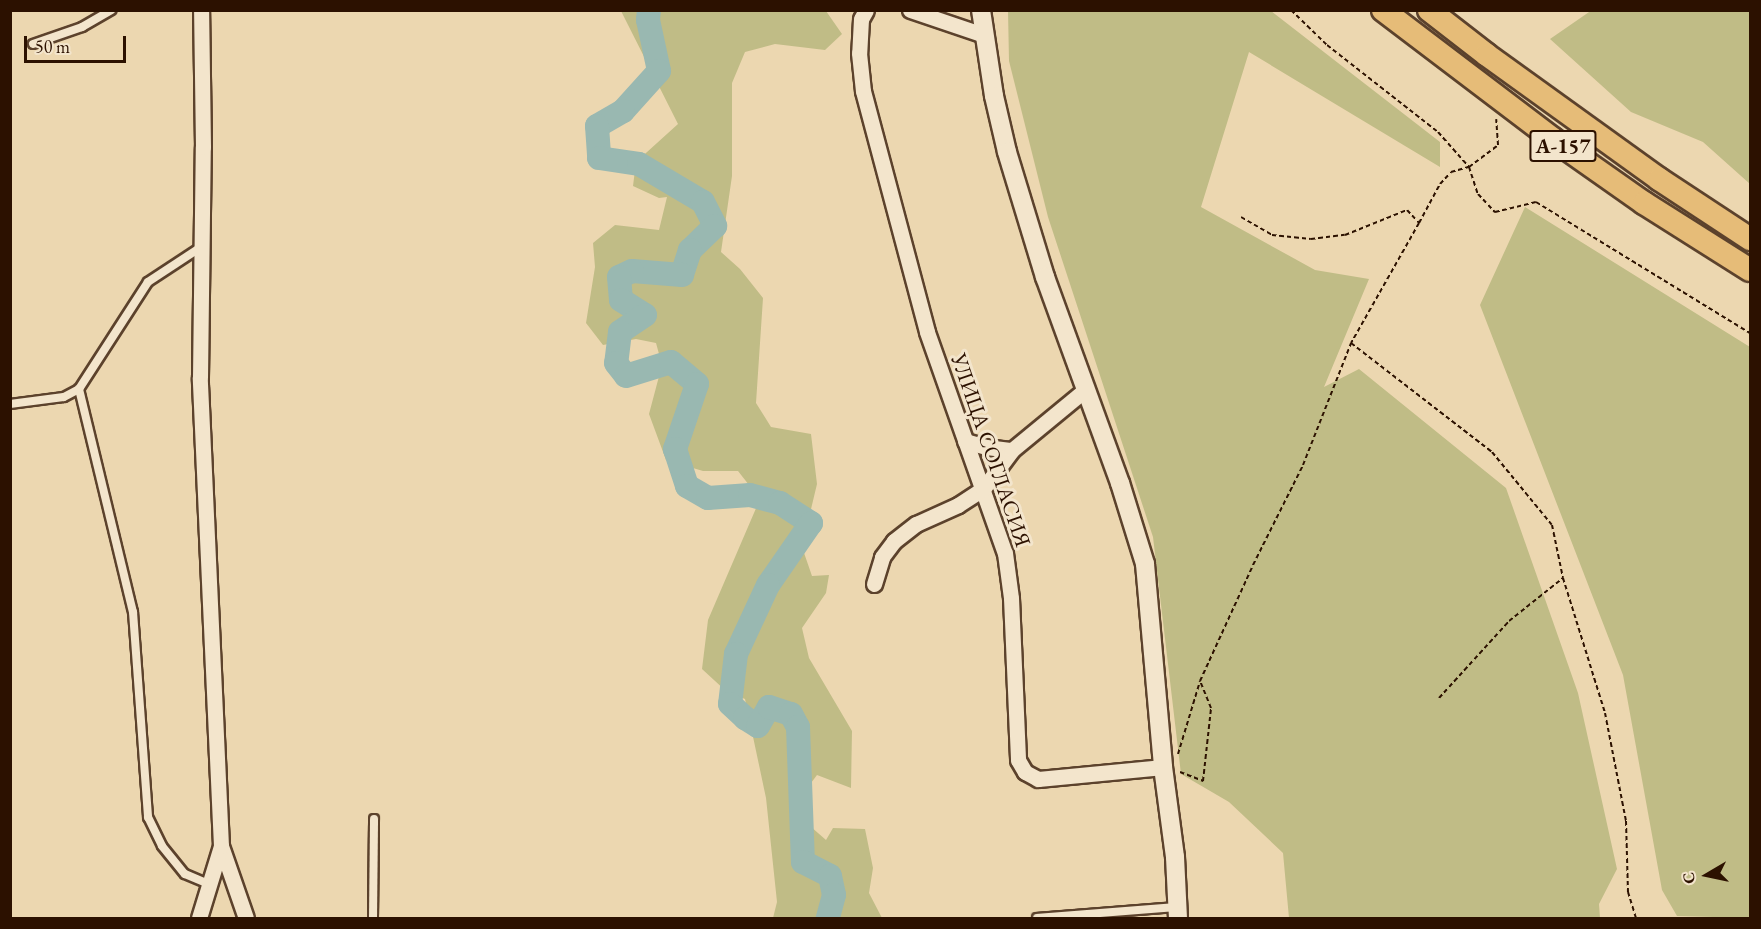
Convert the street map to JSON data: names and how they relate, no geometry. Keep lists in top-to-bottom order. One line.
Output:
{"streets":{"main road":["А-157"],"street":["УЛИЦА СОГЛАСИЯ"]},"scale_bar":"50 m","north":"left"}
